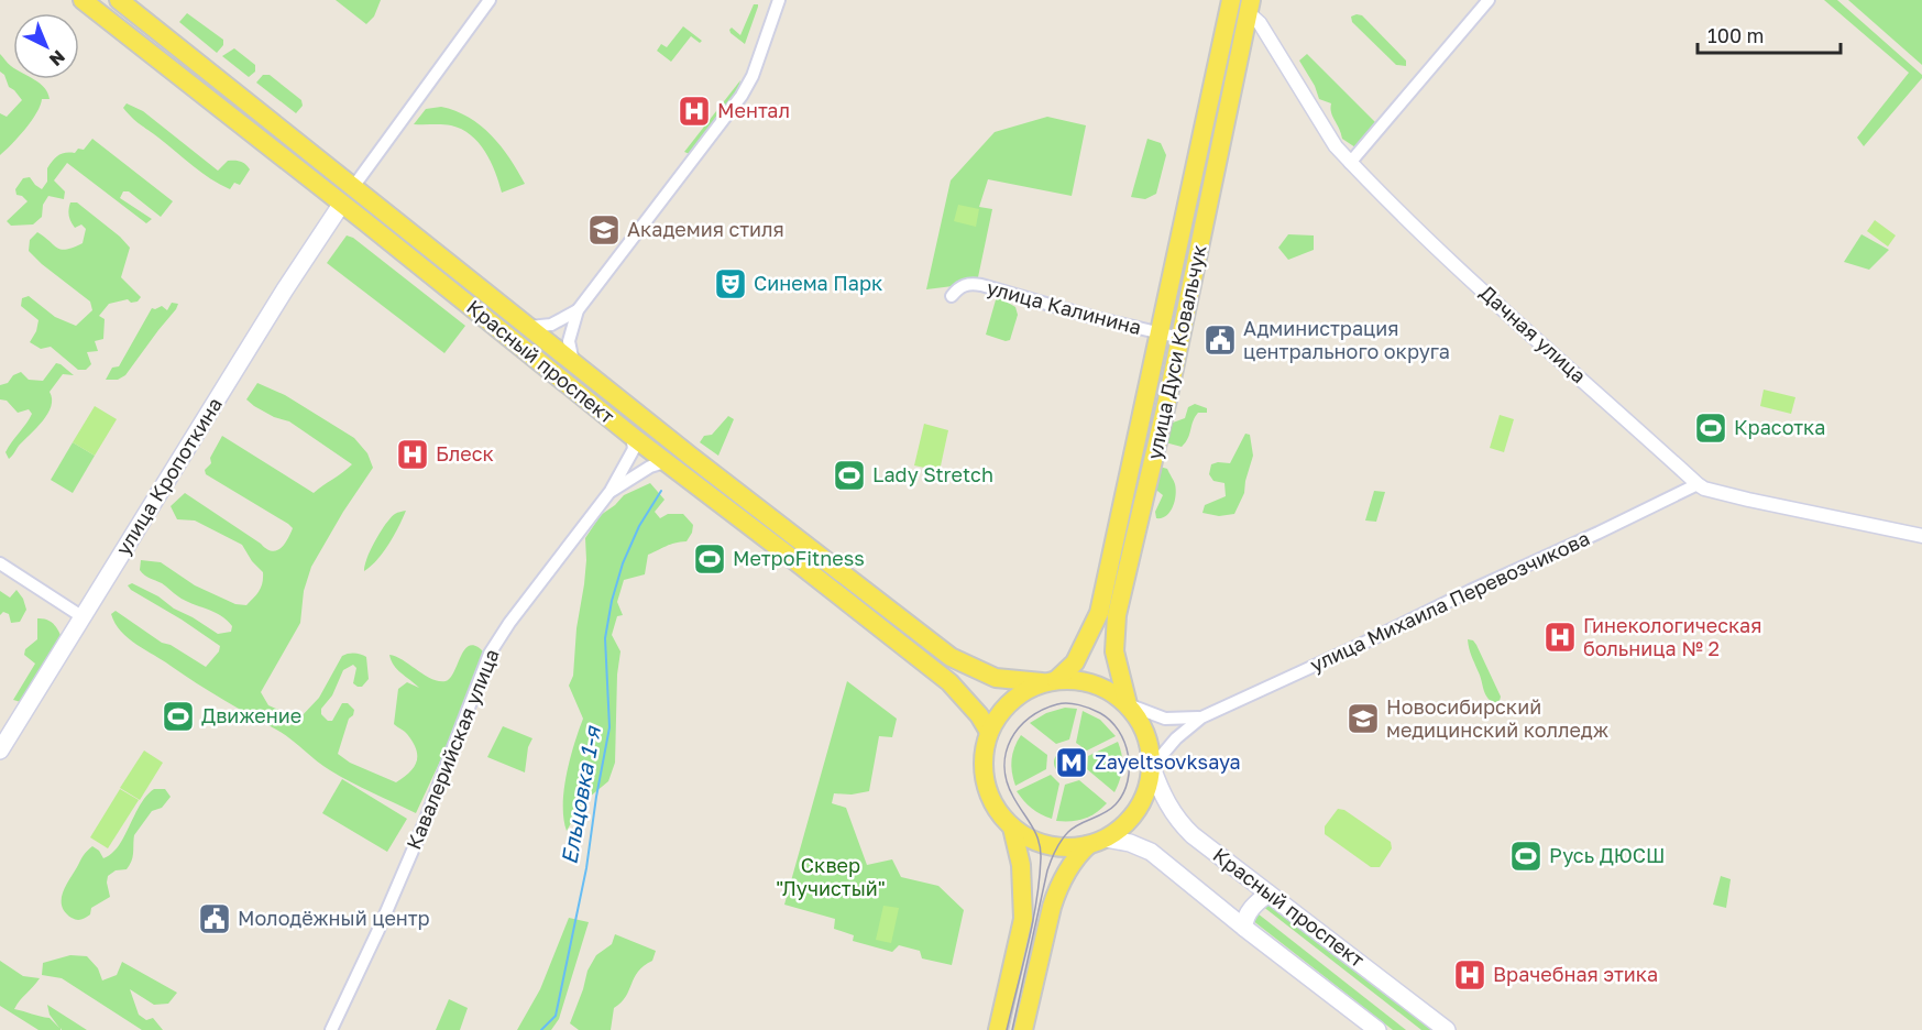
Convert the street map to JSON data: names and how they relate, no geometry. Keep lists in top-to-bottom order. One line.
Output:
{"streets":{"main road":["улица Дуси Ковальчук","Красный проспект","улица Кропоткина"],"street":["улица Калинина","Дачная улица","улица Михаила Перевозчикова","Кавалерийская улица"]},"crossings":[["улица Калинина","улица Дуси Ковальчук"],["Дачная улица","улица Дуси Ковальчук"],["Дачная улица","улица Михаила Перевозчикова"],["улица Дуси Ковальчук","Красный проспект"],["Красный проспект","улица Кропоткина"]],"water":["Ельцовка 1-я"],"parks":["Сквер \"Лучистый\""],"places":{"hospital":["Ментал","Блеск","Гинекологическая больница № 2","Врачебная этика"],"school or university":["Академия стиля","Новосибирский медицинский колледж"],"theatre":["Синема Парк"],"public building":["Администрация центрального округа","Молодёжный центр"],"sports":["Красотка","Lady Stretch","МетроFitness","Движение","Русь ДЮСШ"],"metro station":["Zayeltsovksaya"]},"scale_bar":"100 m","north":"bottom right"}
